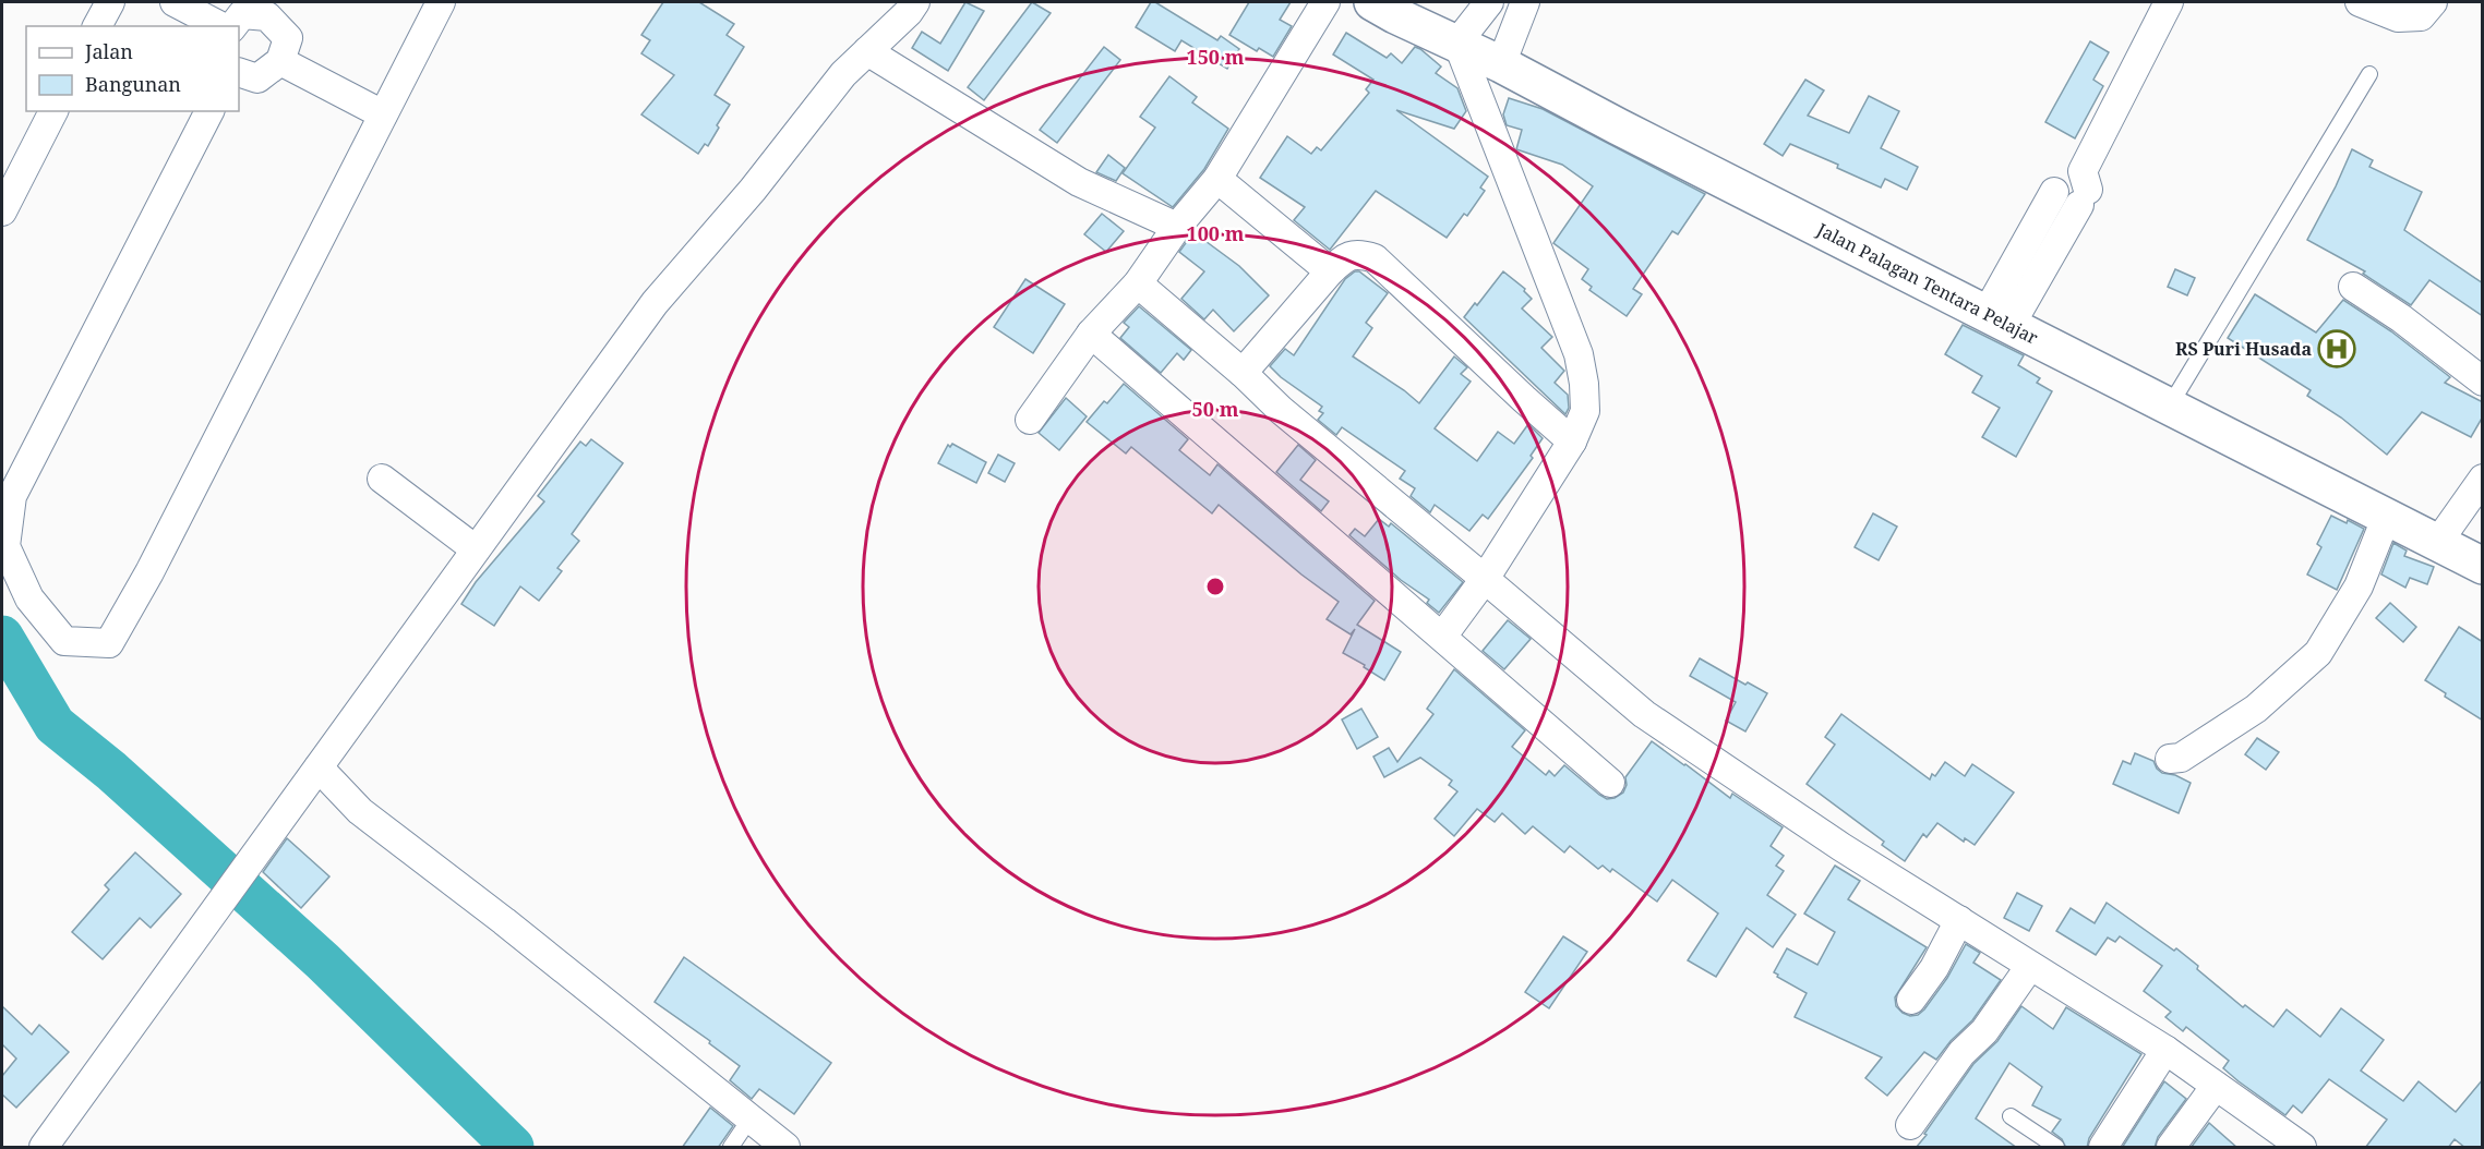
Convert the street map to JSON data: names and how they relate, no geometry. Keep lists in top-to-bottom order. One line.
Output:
{"streets":{"main road":["Jalan Palagan Tentara Pelajar"]},"places":{"hospital":["RS Puri Husada"]},"legend":["Jalan","Bangunan"],"rings":["150 m","100 m","50 m"]}
